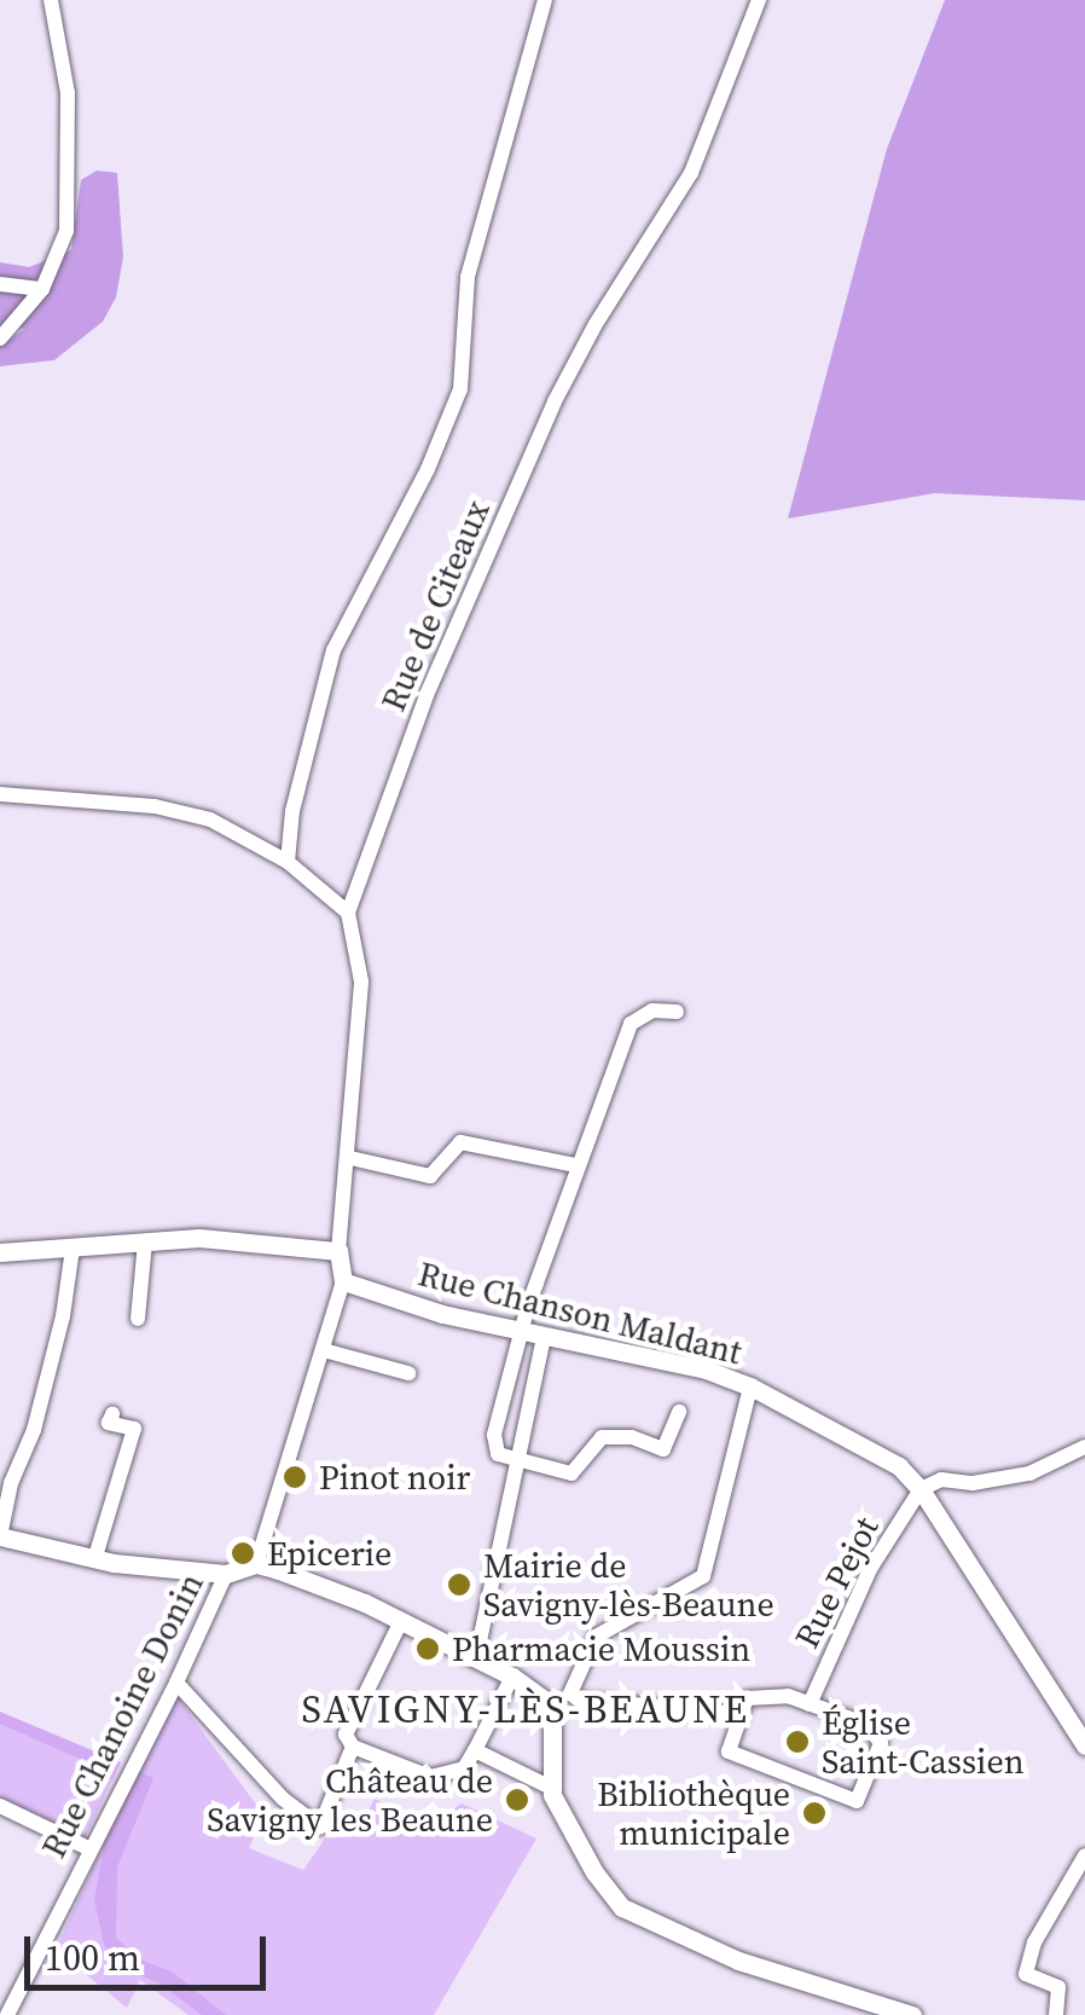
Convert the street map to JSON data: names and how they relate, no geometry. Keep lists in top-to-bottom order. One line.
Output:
{"streets":{"street":["Rue de Citeaux","Rue Chanson Maldant","Rue Pejot","Rue Chanoine Donin"]},"crossings":[["Rue Chanson Maldant","Rue Pejot"]],"districts":["SAVIGNY-LÈS-BEAUNE"],"places":["Pinot noir","Epicerie","Mairie de Savigny-lès-Beaune","Pharmacie Moussin","Église Saint-Cassien","Château de Savigny les Beaune","Bibliothèque municipale"],"scale_bar":"100 m"}
